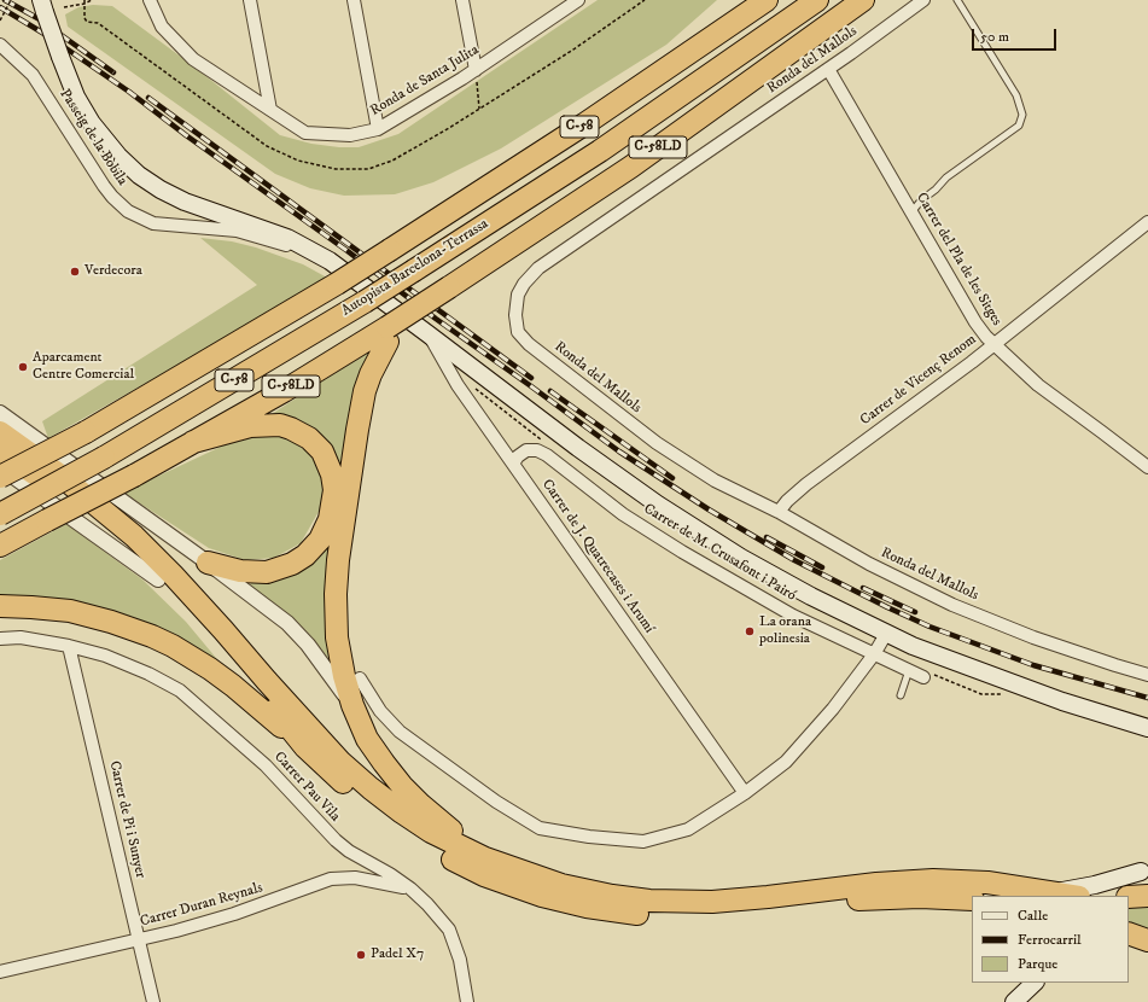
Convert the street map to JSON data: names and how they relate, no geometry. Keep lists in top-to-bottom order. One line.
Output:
{"streets":{"highway":["C-58","C-58LD","Autopista Barcelona-Terrassa"],"street":["Ronda del Mallols","Ronda de Santa Julita","Passeig de la Bòbila","Carrer del Pla de les Sitges","Carrer de Vicenç Renom","Carrer de M. Crusafont i Pairó","Carrer de J. Quatrecases i Arumí","Carrer Pau Vila","Carrer de Pi i Sunyer","Carrer Duran Reynals"]},"crossings":[["Ronda del Mallols","Carrer del Pla de les Sitges"],["Ronda del Mallols","Carrer de Vicenç Renom"],["Carrer del Pla de les Sitges","Carrer de Vicenç Renom"],["Carrer de M. Crusafont i Pairó","Carrer de J. Quatrecases i Arumí"],["Carrer Pau Vila","Carrer de Pi i Sunyer"],["Carrer Pau Vila","Carrer Duran Reynals"],["Carrer de Pi i Sunyer","Carrer Duran Reynals"]],"places":["Verdecora","Aparcament Centre Comercial","La orana polinesia","Padel X7"],"legend":["Calle","Ferrocarril","Parque"],"scale_bar":"50 m"}
